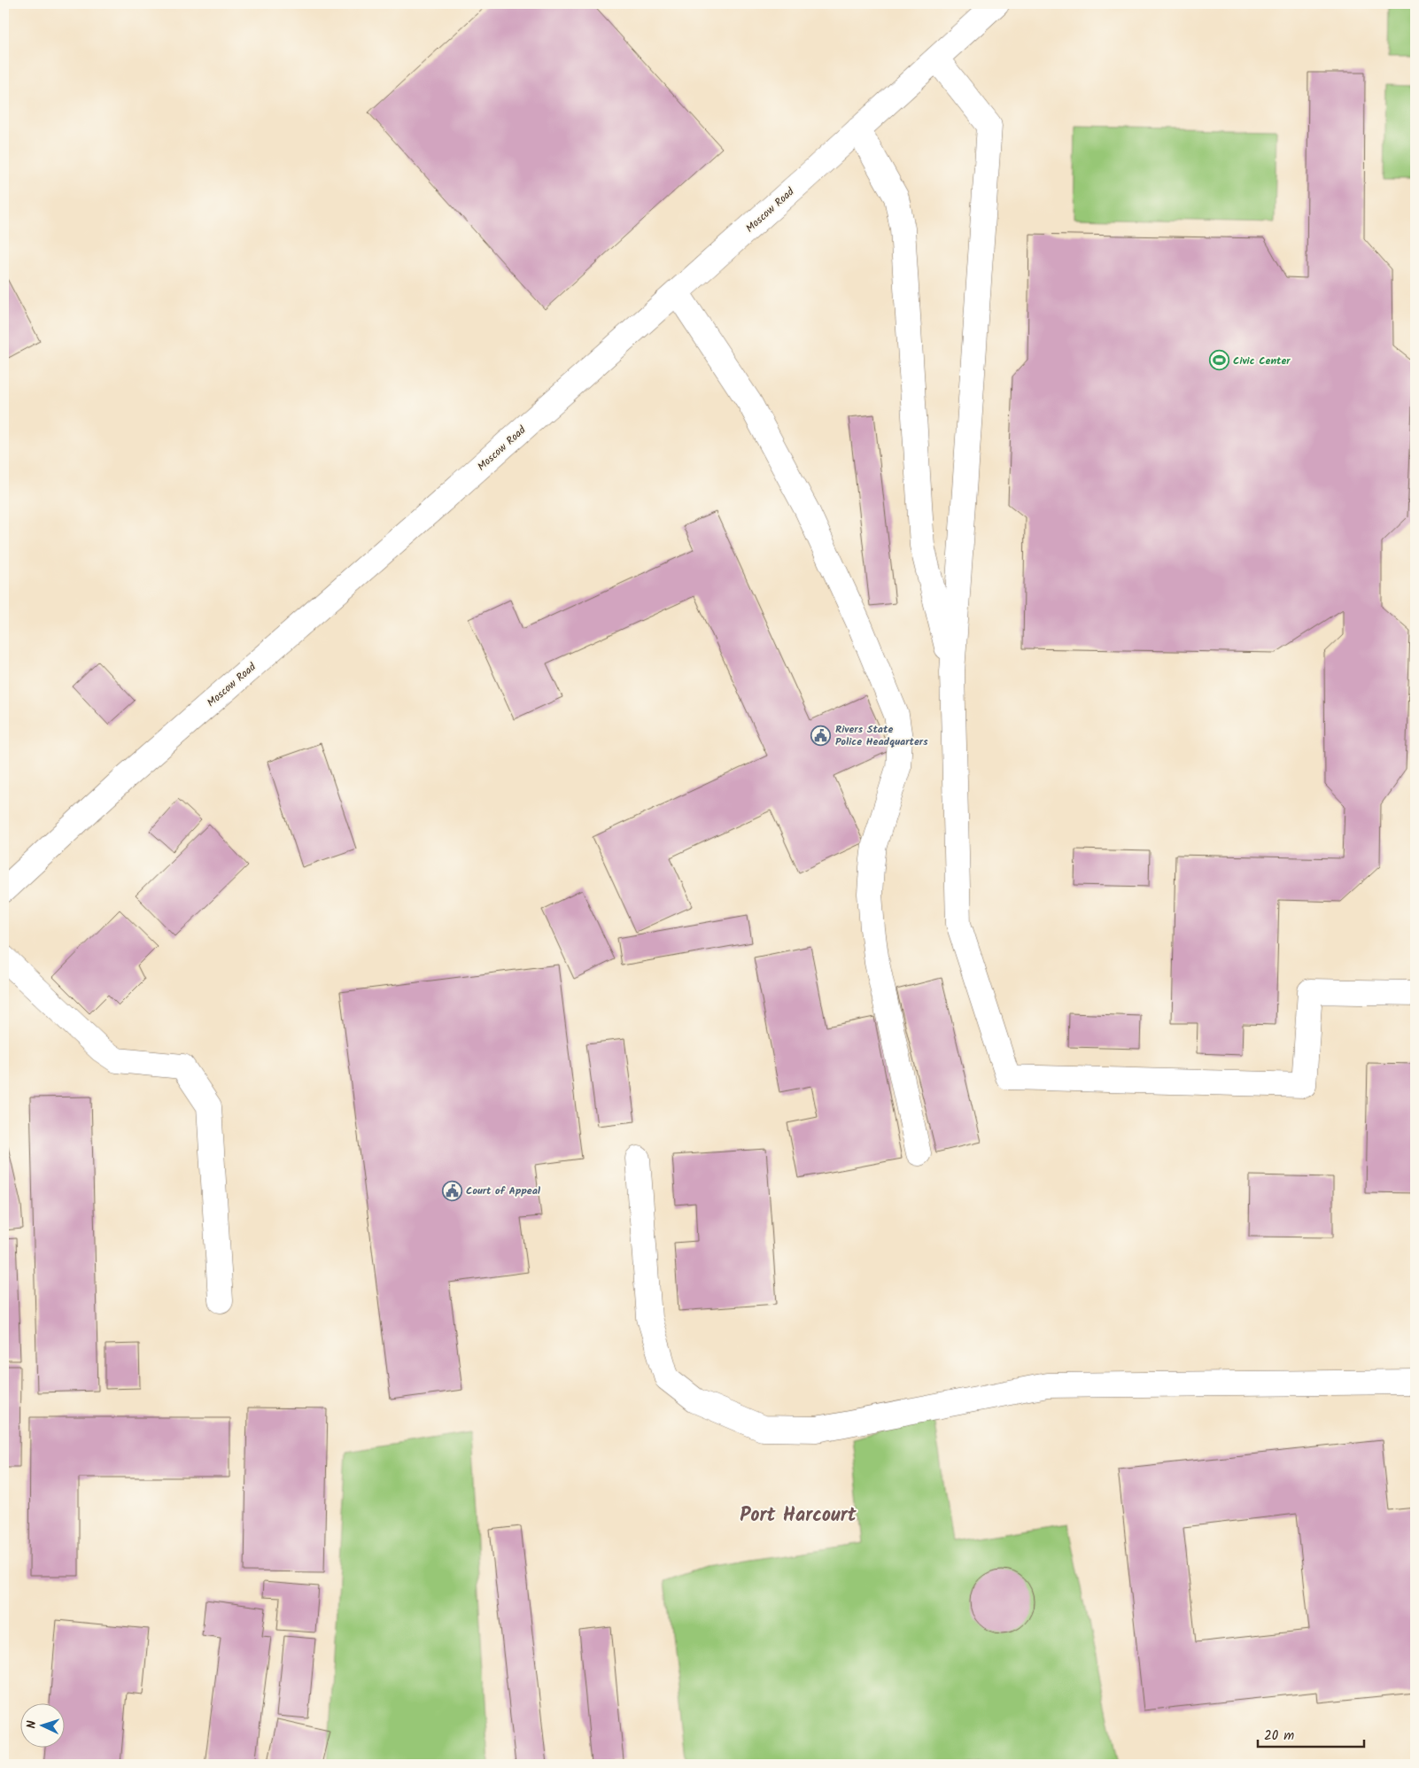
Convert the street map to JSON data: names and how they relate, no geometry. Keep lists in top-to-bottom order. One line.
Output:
{"streets":{"street":["Moscow Road"]},"districts":["Port Harcourt"],"places":{"sports":["Civic Center"],"public building":["Rivers State Police Headquarters","Court of Appeal"]},"scale_bar":"20 m","north":"left"}
